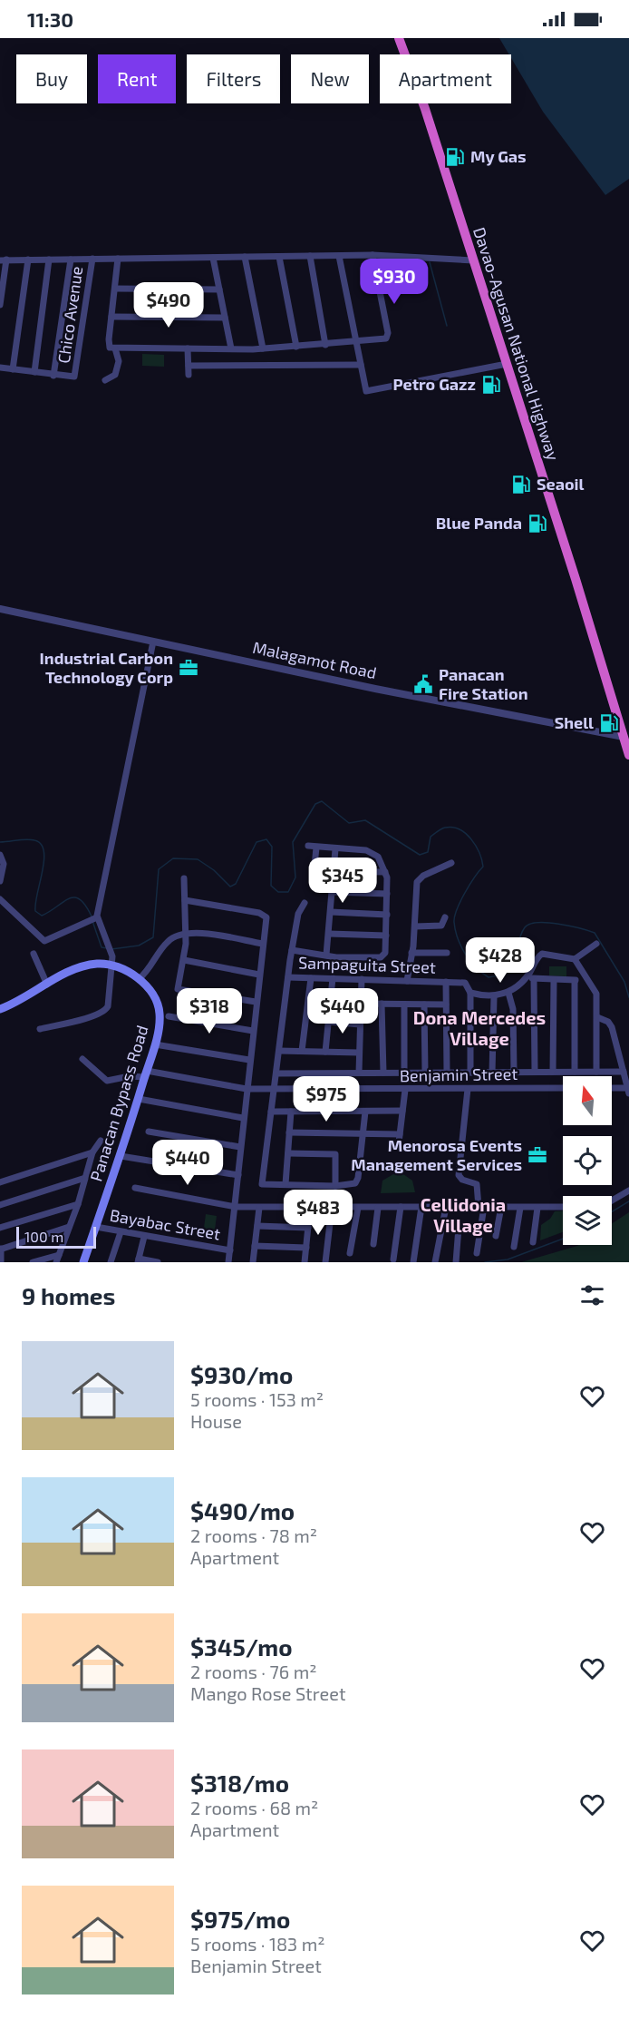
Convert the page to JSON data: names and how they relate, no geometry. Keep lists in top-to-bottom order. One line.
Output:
{"streets":{"highway":["Davao-Agusan National Highway"],"main road":["Panacan Bypass Road"],"street":["Chico Avenue","Malagamot Road","Sampaguita Street","Benjamin Street","Bayabac Street"]},"crossings":[["Davao-Agusan National Highway","Malagamot Road"],["Benjamin Street","Panacan Bypass Road"],["Panacan Bypass Road","Bayabac Street"]],"districts":["Dona Mercedes Village","Cellidonia Village"],"places":{"fuel station":["My Gas","Petro Gazz","Seaoil","Blue Panda","Shell"],"office":["Industrial Carbon Technology Corp","Menorosa Events Management Services"],"public building":["Panacan Fire Station"]},"scale_bar":"100 m","north":"top","page":{"status":"11:30","chip":["Buy","Rent","Filters","New","Apartment"],"price":["$930","$490","$345","$428","$318","$440","$975","$440","$483"],"scale":"100 m","heading":"9 homes","list":[{"name":"$930/mo","note":"5 rooms · 153 m² · House"},{"name":"$490/mo","note":"2 rooms · 78 m² · Apartment"},{"name":"$345/mo","note":"2 rooms · 76 m² · Mango Rose Street"},{"name":"$318/mo","note":"2 rooms · 68 m² · Apartment"},{"name":"$975/mo","note":"5 rooms · 183 m² · Benjamin Street"}]}}
